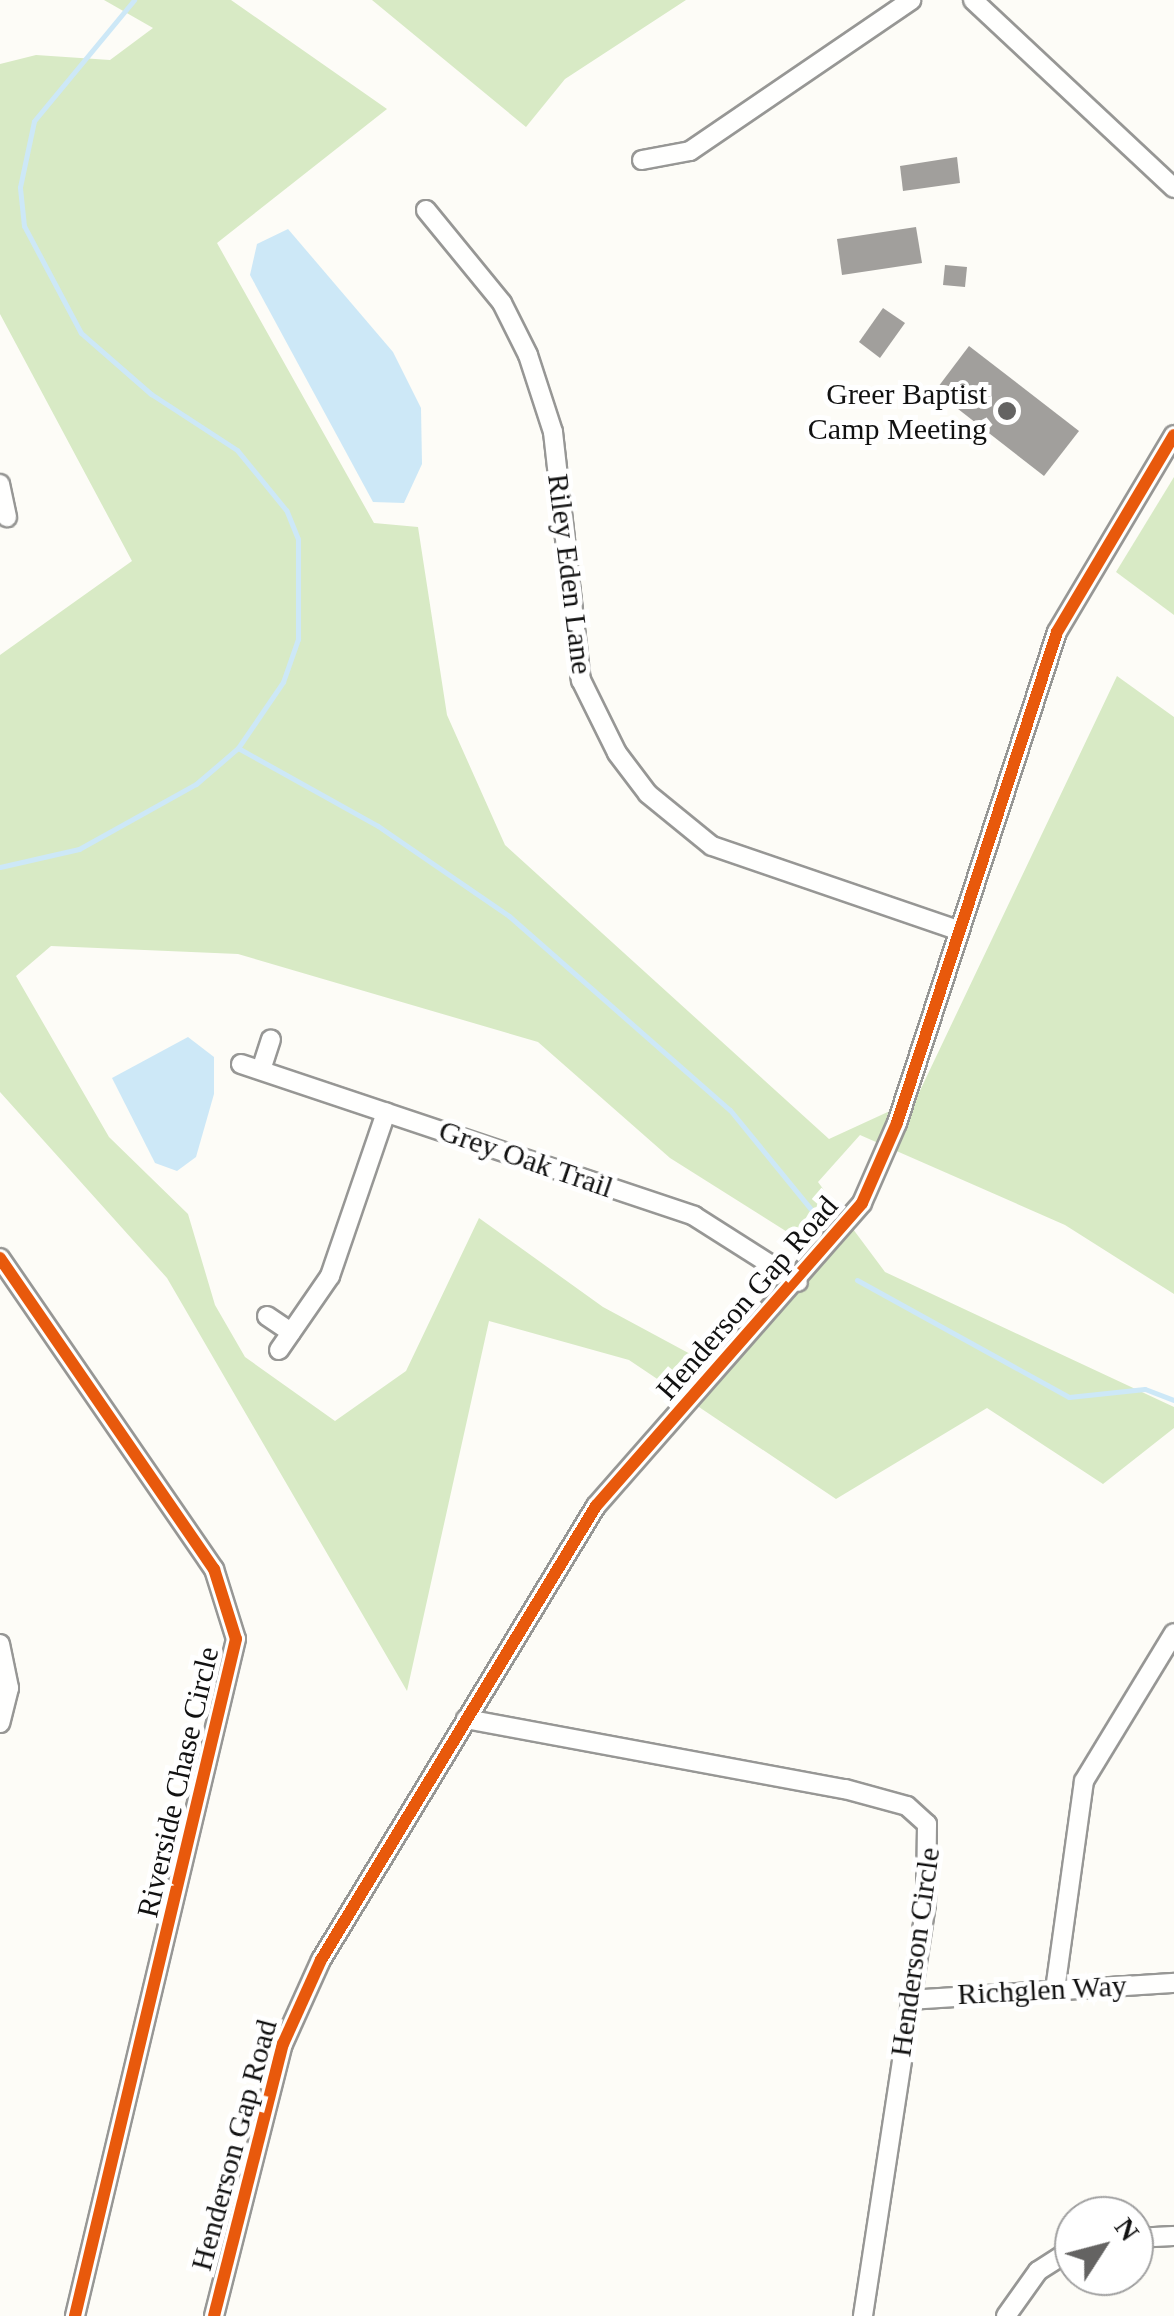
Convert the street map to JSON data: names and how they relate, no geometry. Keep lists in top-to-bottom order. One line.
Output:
{"streets":{"street":["Riley Eden Lane","Grey Oak Trail","Henderson Gap Road","Riverside Chase Circle","Henderson Circle","Richglen Way"]},"crossings":[["Riley Eden Lane","Henderson Gap Road"],["Grey Oak Trail","Henderson Gap Road"],["Henderson Gap Road","Henderson Circle"],["Henderson Circle","Richglen Way"]],"places":["Greer Baptist Camp Meeting"],"north":"top right"}
